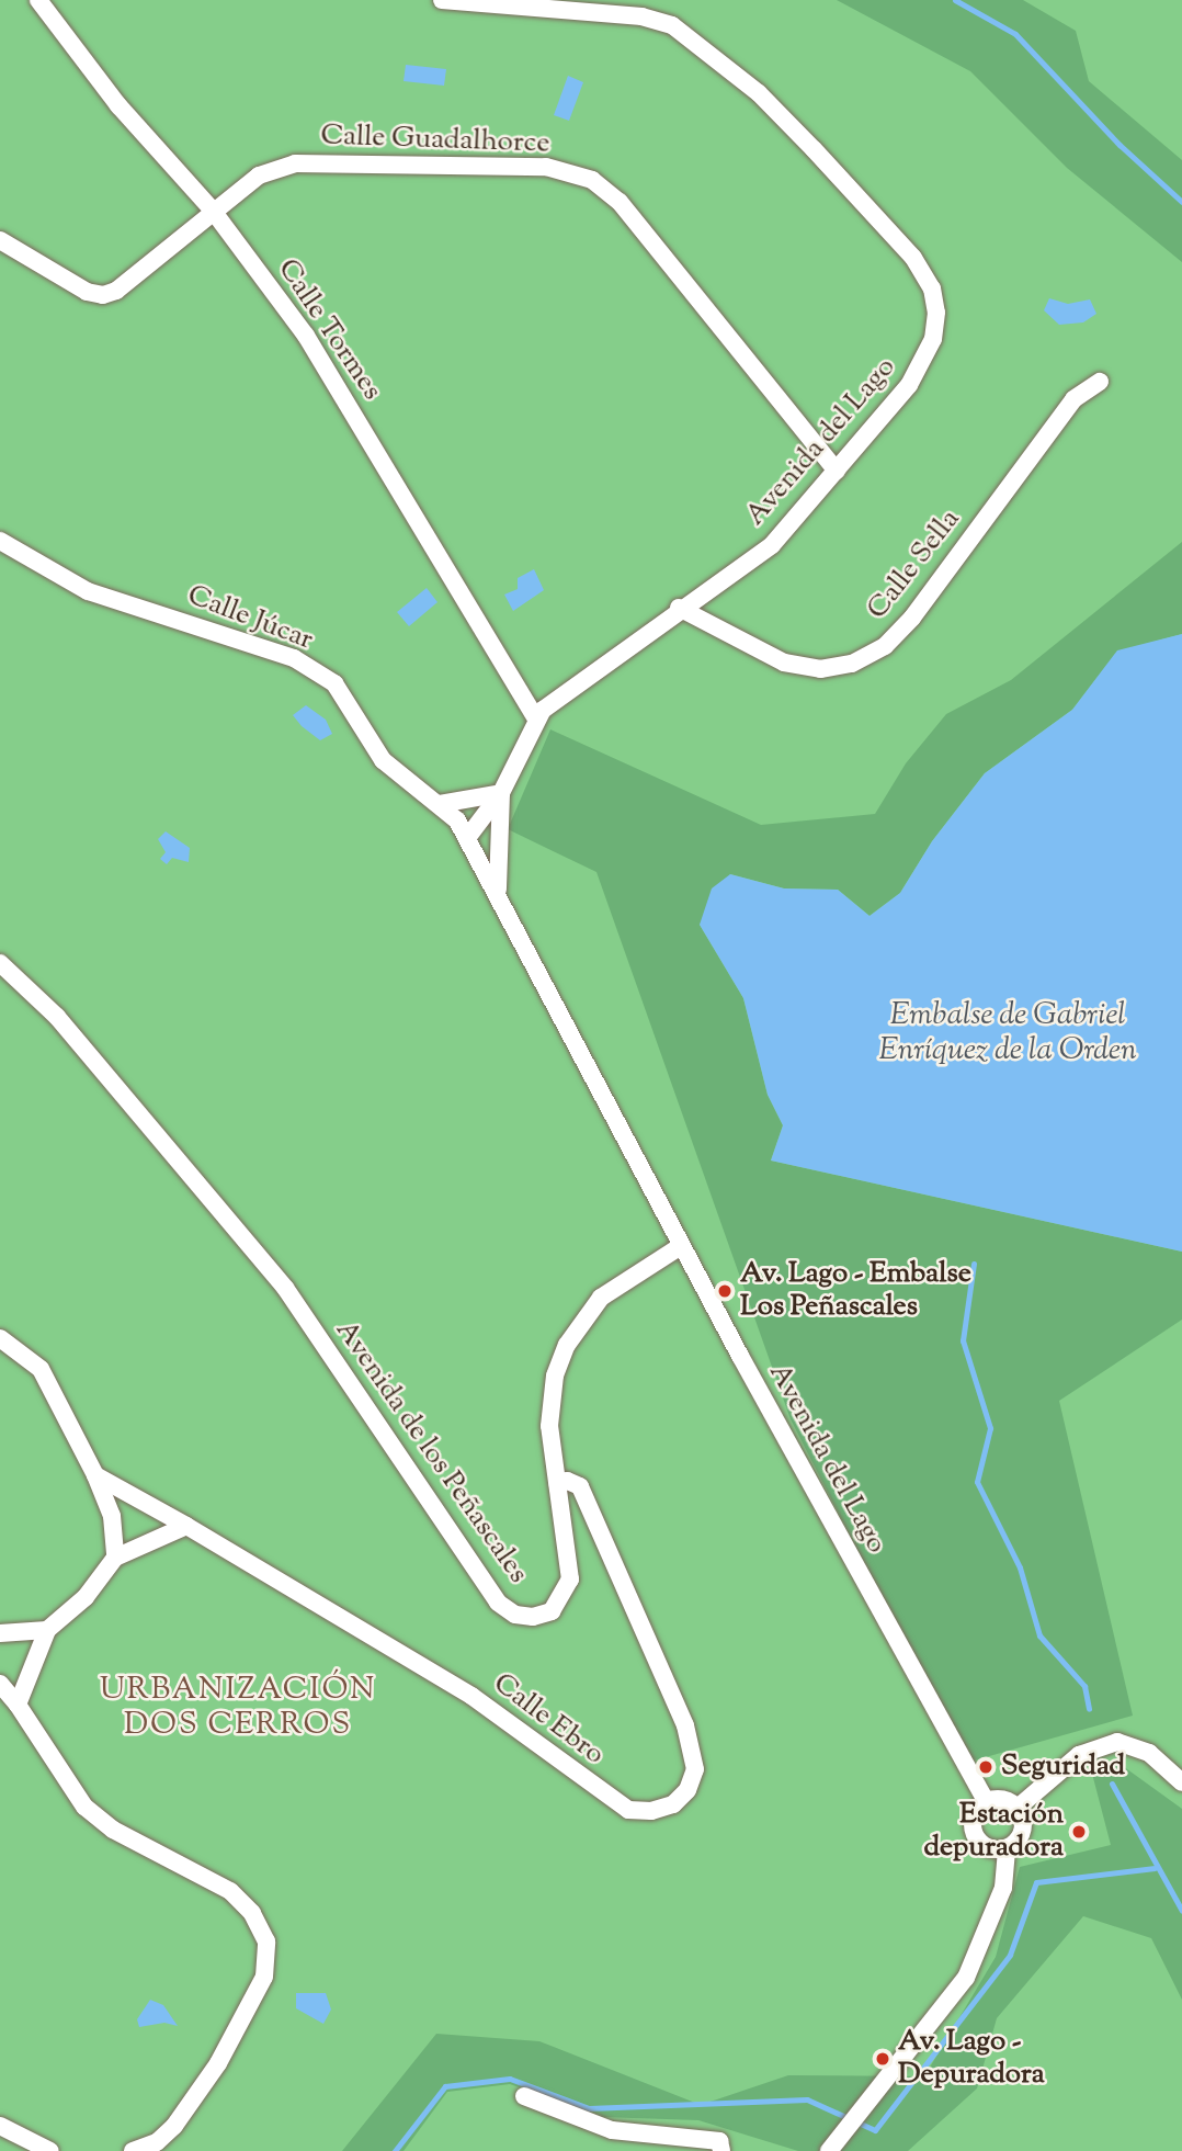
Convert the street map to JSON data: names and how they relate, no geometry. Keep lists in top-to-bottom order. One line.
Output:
{"streets":{"street":["Calle Guadalhorce","Calle Tormes","Avenida del Lago","Calle Sella","Calle Júcar","Avenida de los Peñascales","Calle Ebro"]},"crossings":[["Calle Guadalhorce","Calle Tormes"],["Calle Guadalhorce","Avenida del Lago"],["Calle Tormes","Avenida del Lago"],["Avenida del Lago","Calle Sella"],["Avenida del Lago","Calle Júcar"],["Avenida del Lago","Avenida de los Peñascales"],["Avenida de los Peñascales","Calle Ebro"]],"districts":["URBANIZACIÓN DOS CERROS"],"water":["Embalse de Gabriel Enríquez de la Orden"],"places":["Av. Lago - Embalse Los Peñascales","Seguridad","Estación depuradora","Av. Lago - Depuradora"]}
